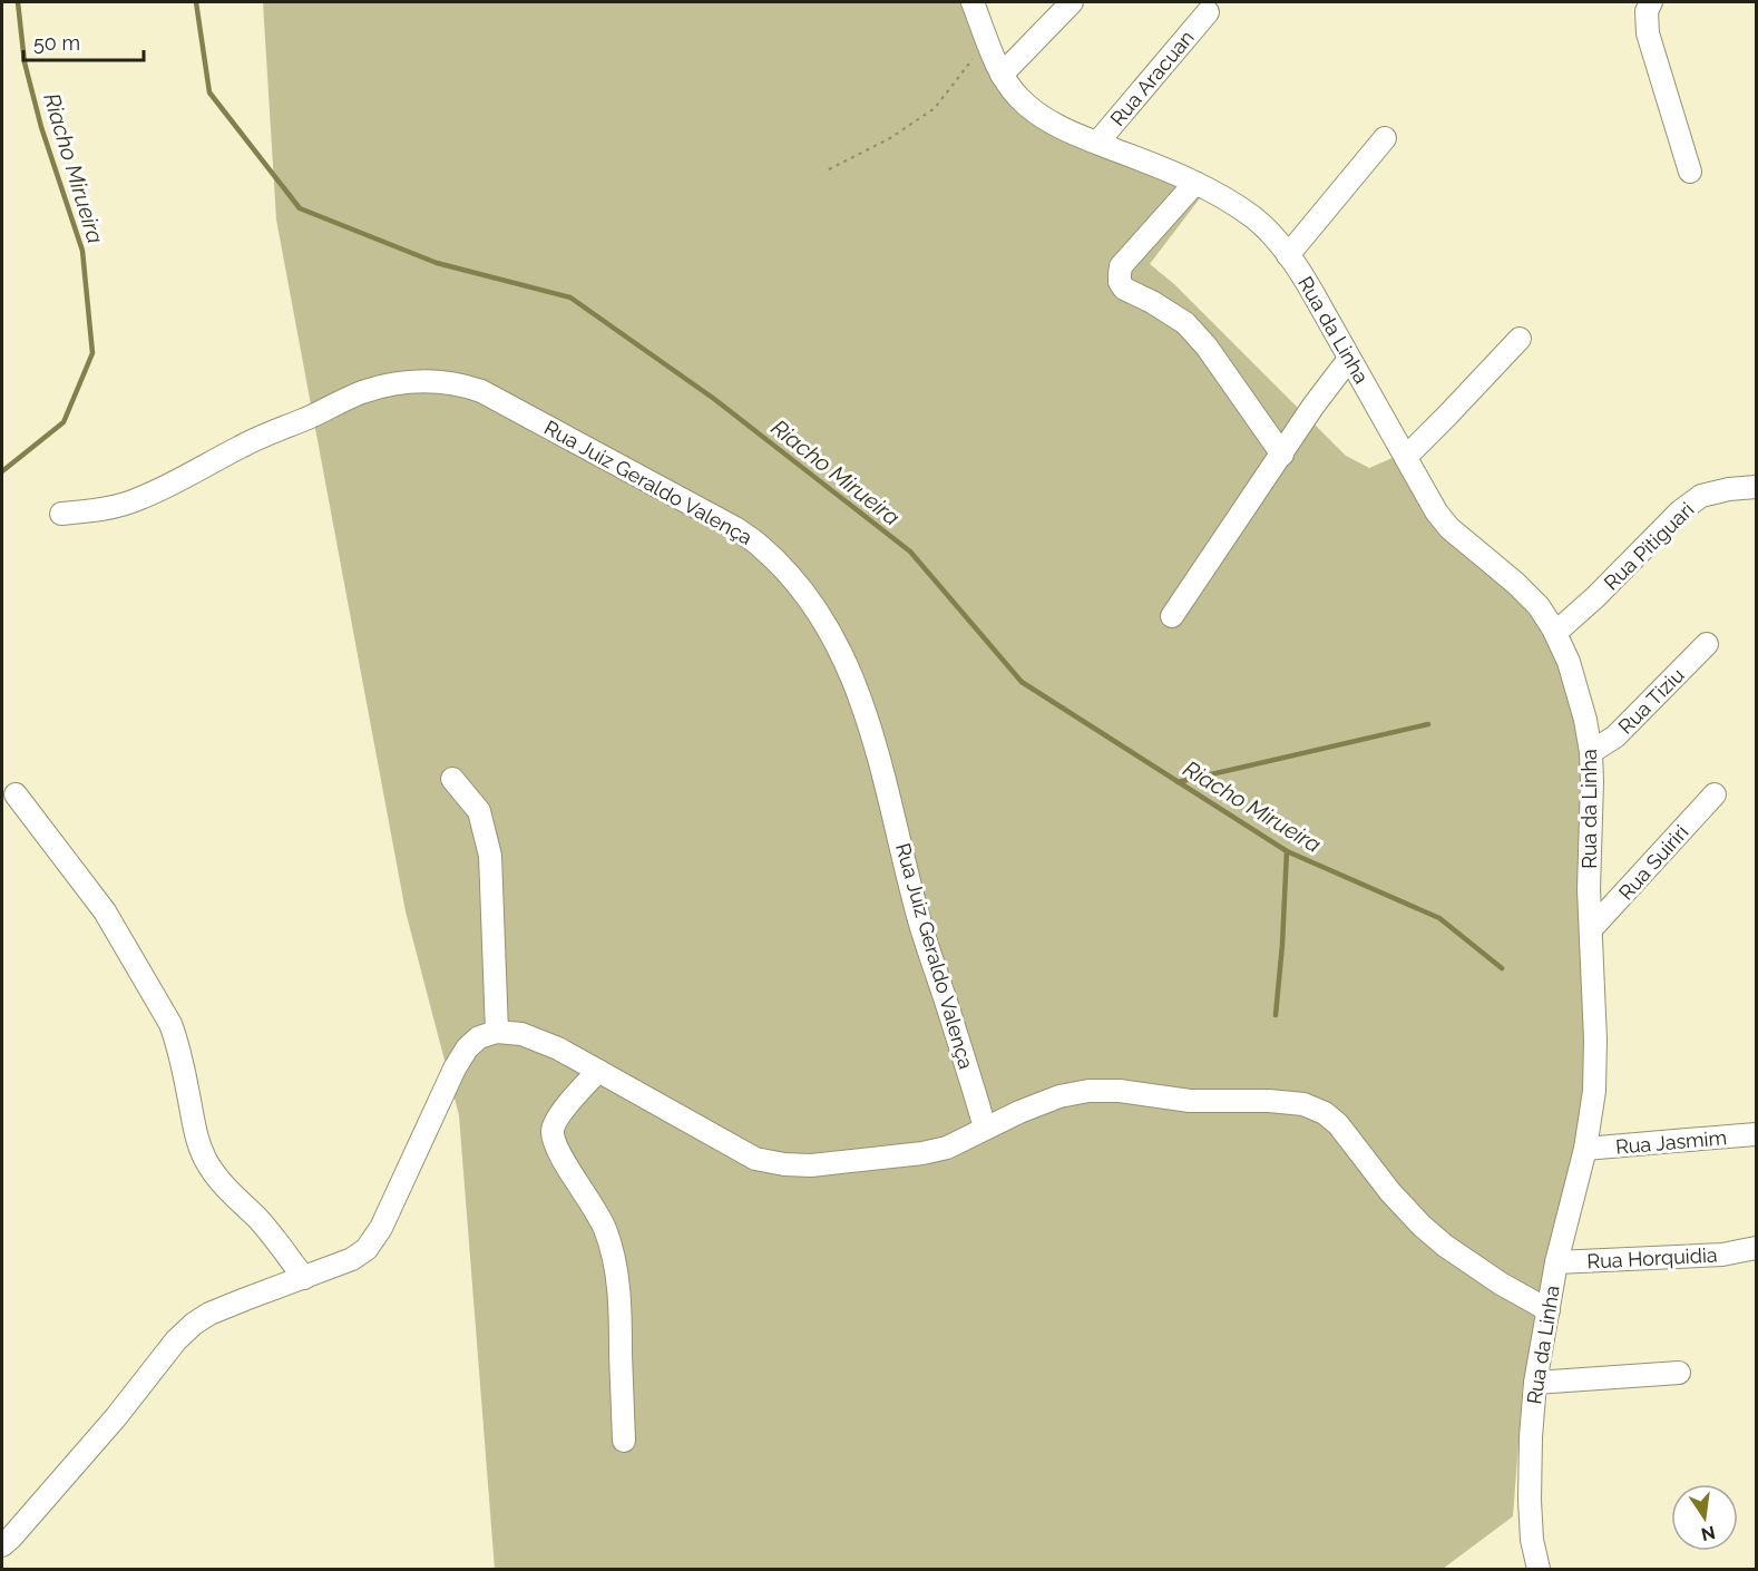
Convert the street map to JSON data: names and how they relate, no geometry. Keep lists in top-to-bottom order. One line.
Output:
{"streets":{"street":["Rua Aracuan","Rua da Linha","Rua Juiz Geraldo Valença","Rua Pitiguari","Rua Tiziu","Rua Suiriri","Rua Jasmim","Rua Horquidia"]},"crossings":[["Rua Aracuan","Rua da Linha"],["Rua da Linha","Rua Pitiguari"],["Rua da Linha","Rua Tiziu"],["Rua da Linha","Rua Suiriri"],["Rua da Linha","Rua Jasmim"],["Rua da Linha","Rua Horquidia"]],"water":["Riacho Mirueira"],"scale_bar":"50 m","north":"bottom"}
